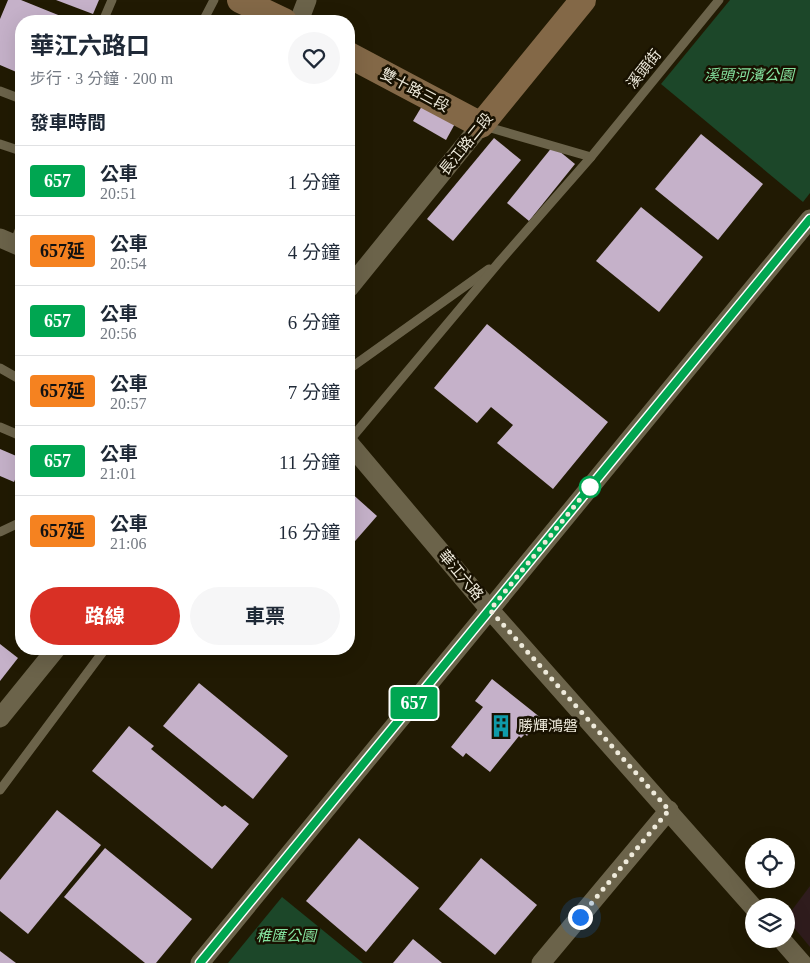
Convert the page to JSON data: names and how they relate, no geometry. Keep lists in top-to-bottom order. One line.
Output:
{"streets":{"street":["雙十路三段","長江路二段","華江六路"],"lane":["溪頭街"]},"crossings":[["雙十路三段","長江路二段"]],"parks":["溪頭河濱公園","稚匯公園"],"places":{"building":["勝輝鴻磐"]},"lines":["bus line 657"],"page":{"on_map":"657","heading":[["華江六路口","步行 · 3 分鐘 · 200 m"],"發車時間"],"list":[{"mark":"657","name":"公車","note":"20:51","value":"1 分鐘"},{"mark":"657延","name":"公車","note":"20:54","value":"4 分鐘"},{"mark":"657","name":"公車","note":"20:56","value":"6 分鐘"},{"mark":"657延","name":"公車","note":"20:57","value":"7 分鐘"},{"mark":"657","name":"公車","note":"21:01","value":"11 分鐘"},{"mark":"657延","name":"公車","note":"21:06","value":"16 分鐘"}],"buttons":["路線","車票"]}}
